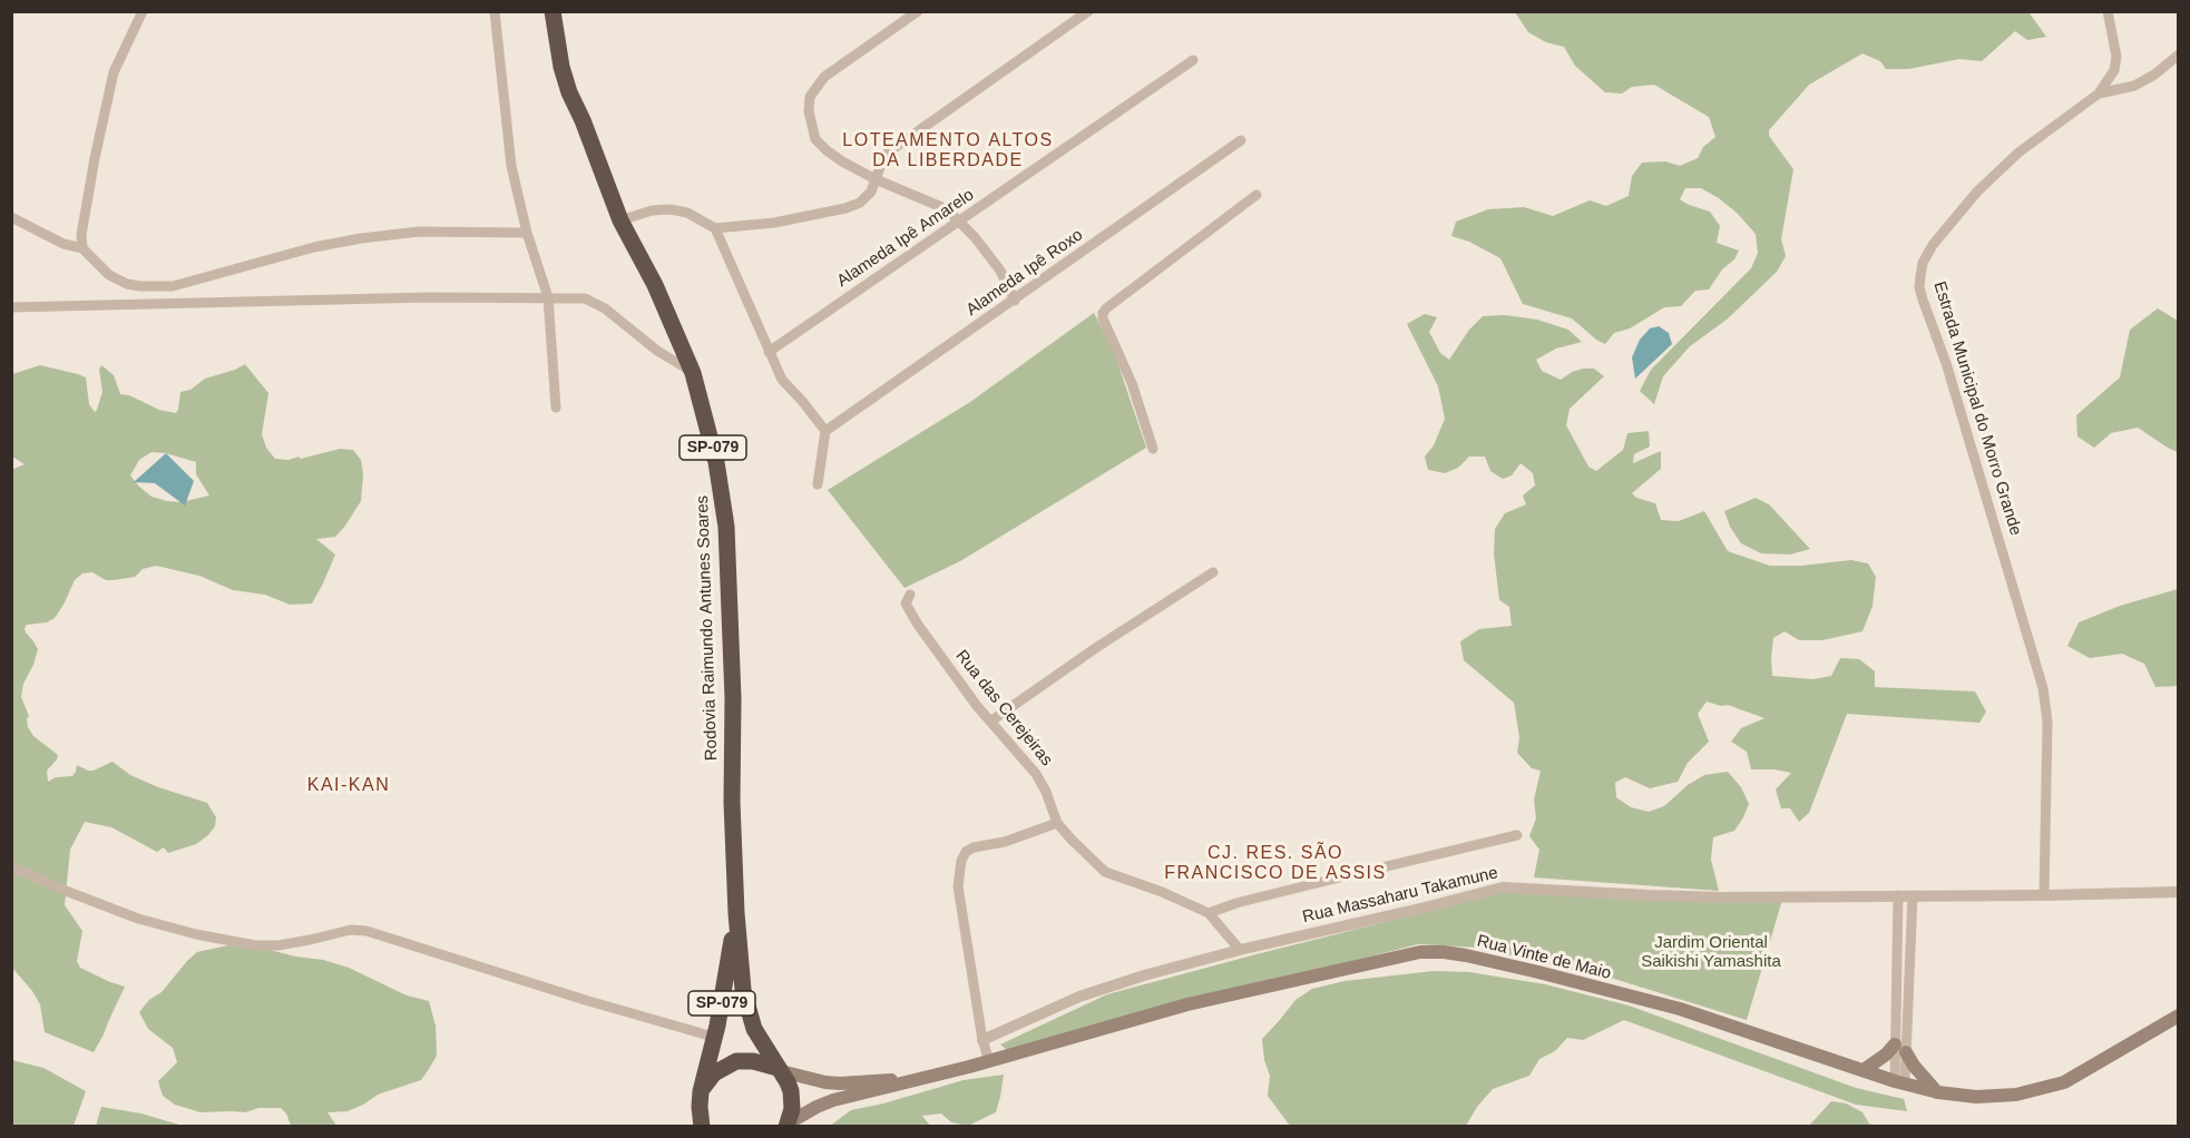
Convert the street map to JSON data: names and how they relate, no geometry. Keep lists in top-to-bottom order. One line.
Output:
{"streets":{"highway":["SP-079","Rodovia Raimundo Antunes Soares"],"main road":["Rua Vinte de Maio"],"street":["Alameda Ipê Amarelo","Alameda Ipê Roxo","Estrada Municipal do Morro Grande","Rua das Cerejeiras","Rua Massaharu Takamune"]},"crossings":[["Estrada Municipal do Morro Grande","Rua Massaharu Takamune"],["SP-079","Rodovia Raimundo Antunes Soares"],["SP-079","Rua Vinte de Maio"],["Rua das Cerejeiras","Rua Massaharu Takamune"]],"districts":["LOTEAMENTO ALTOS DA LIBERDADE","KAI-KAN","CJ. RES. SÃO FRANCISCO DE ASSIS"],"parks":["Jardim Oriental Saikishi Yamashita"]}
